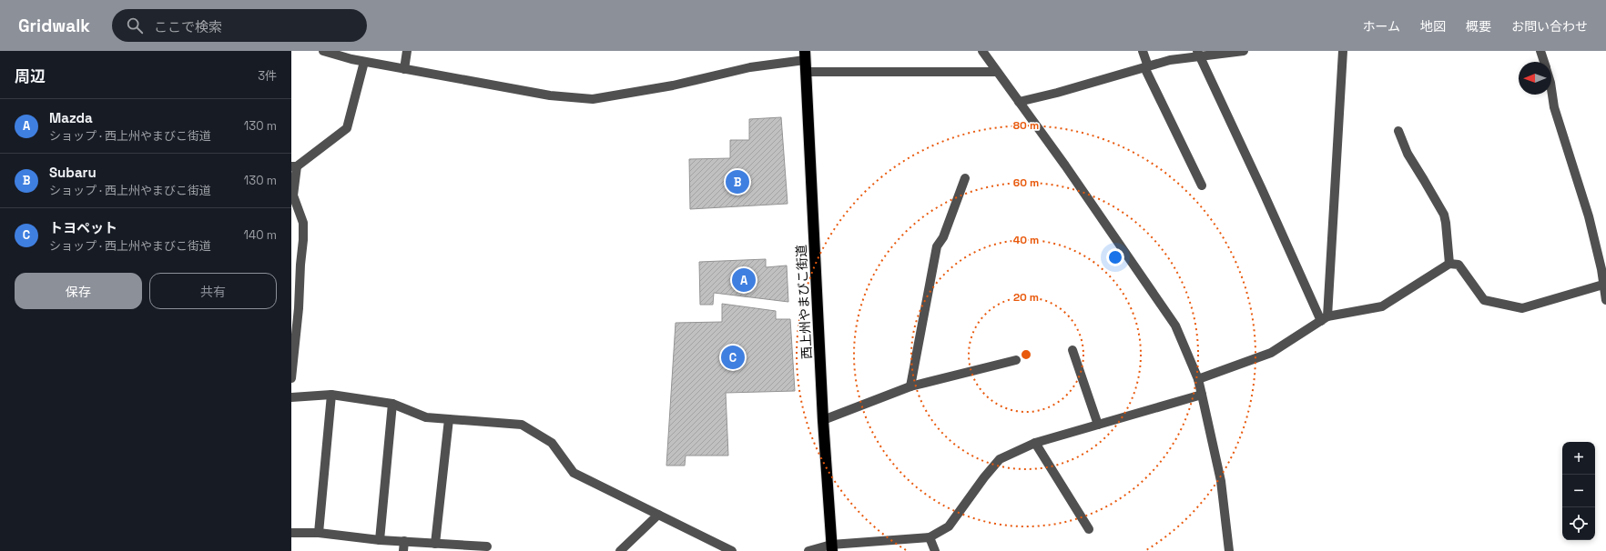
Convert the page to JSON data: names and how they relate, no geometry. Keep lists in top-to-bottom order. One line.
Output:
{"streets":{"highway":["西上州やまびこ街道"]},"north":"left","page":{"header":"Gridwalk","search":"ここで検索","nav":["ホーム","地図","概要","お問い合わせ"],"heading":["周辺","3件"],"list":[{"mark":"A","name":"Mazda","note":"ショップ · 西上州やまびこ街道","value":"130 m"},{"mark":"B","name":"Subaru","note":"ショップ · 西上州やまびこ街道","value":"130 m"},{"mark":"C","name":"トヨペット","note":"ショップ · 西上州やまびこ街道","value":"140 m"}],"pins":["B","A","C"],"buttons":["保存","共有"],"map_buttons":["+","−"]},"rings":["80 m","60 m","40 m","20 m"]}
